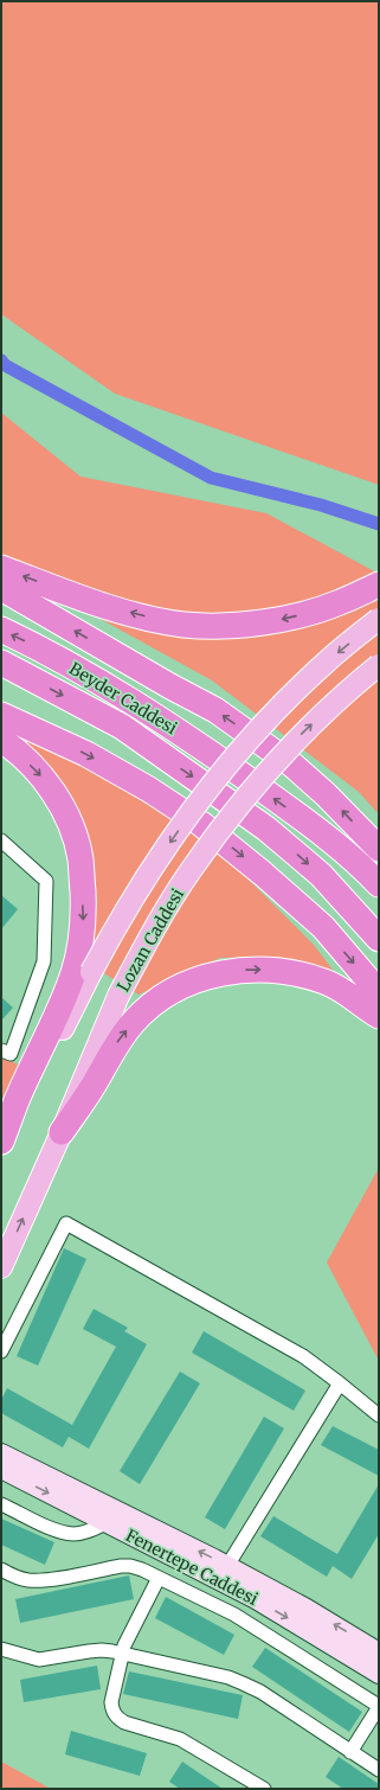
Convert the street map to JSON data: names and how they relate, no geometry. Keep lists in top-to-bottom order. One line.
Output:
{"streets":{"highway":["Beyder Caddesi"],"main road":["Lozan Caddesi"],"street":["Fenertepe Caddesi"]}}
